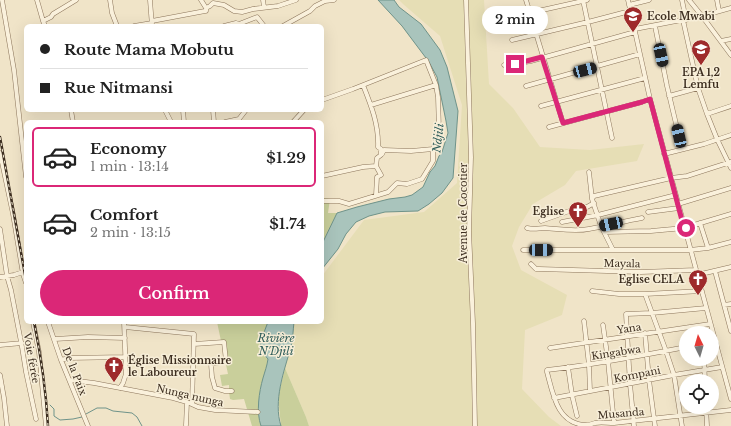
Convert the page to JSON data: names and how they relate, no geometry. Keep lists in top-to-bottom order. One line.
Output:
{"streets":{"street":["Avenue de Cocotier","Mayala","Yana","Kingabwa","Voie férée","De la Paix","Kompani","Nunga nunga","Musanda"]},"crossings":[["Kingabwa","Musanda"],["De la Paix","Nunga nunga"],["Kompani","Musanda"]],"water":["Ndjili","Rivière N'Djili"],"places":{"school or university":["Ecole Mwabi","EPA 1,2 Lemfu"],"church":["Eglise","Eglise CELA","Église Missionnaire le Laboureur"]},"north":"top","page":{"bubble":"2 min","banner":["Route Mama Mobutu","Rue Nitmansi"],"list":[{"name":"Economy","note":"1 min · 13:14","value":"$1.29"},{"name":"Comfort","note":"2 min · 13:15","value":"$1.74"}],"buttons":"Confirm"}}
